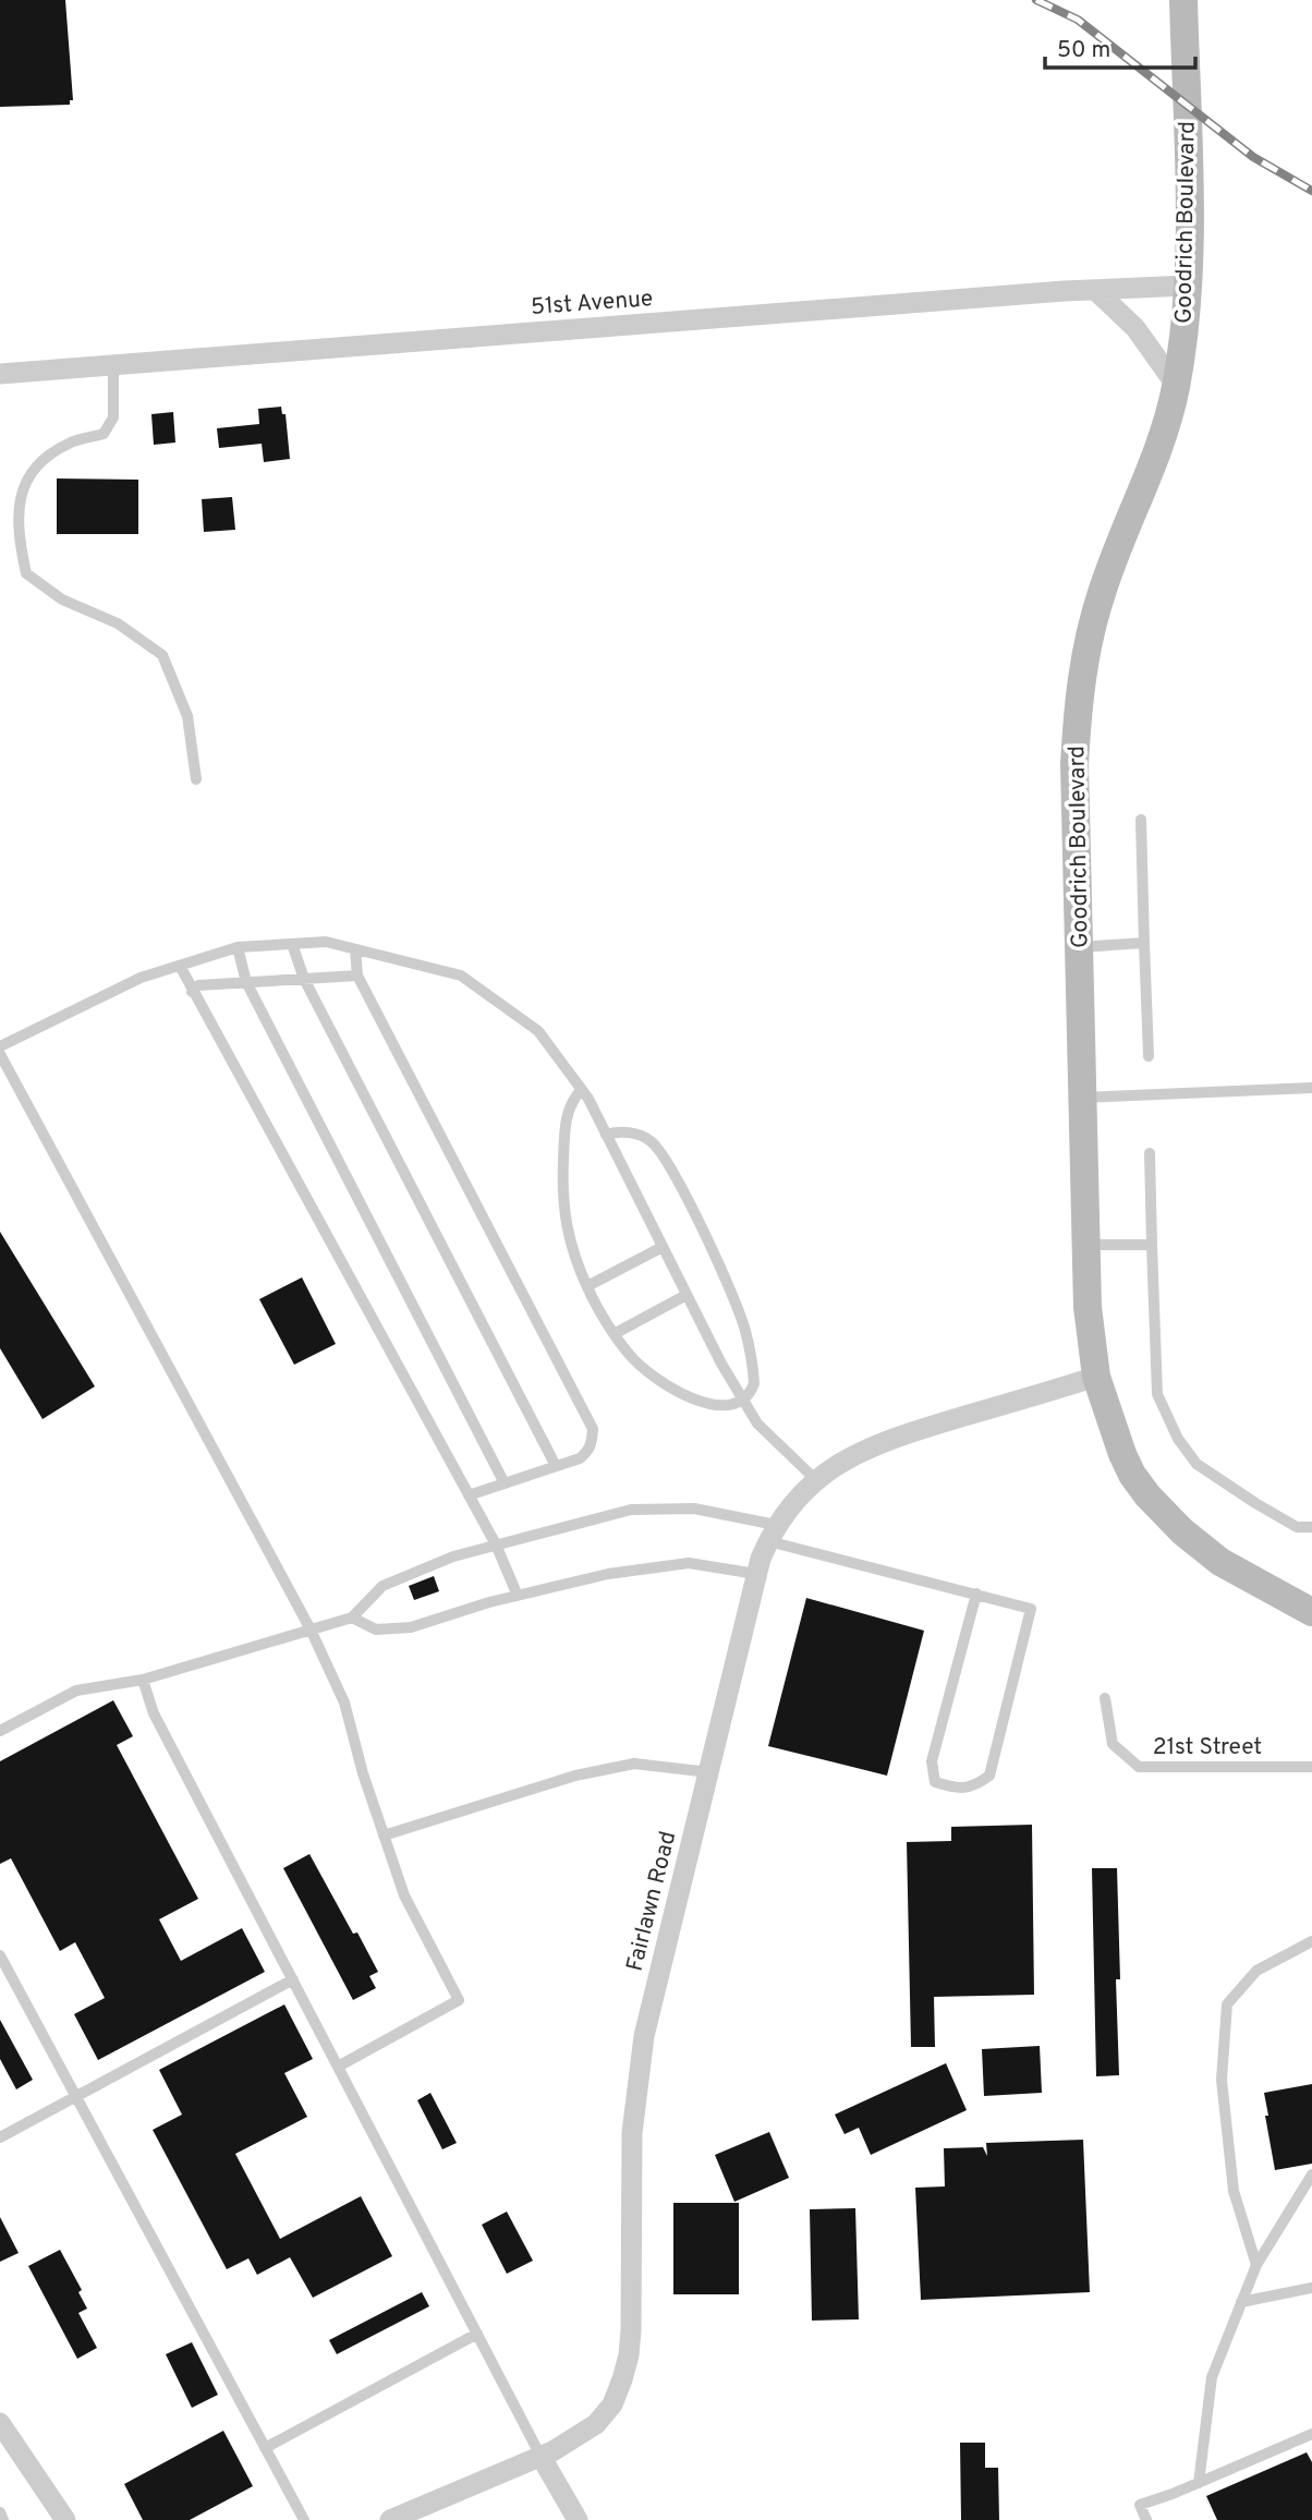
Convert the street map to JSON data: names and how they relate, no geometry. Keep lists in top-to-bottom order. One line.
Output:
{"streets":{"street":["Goodrich Boulevard","51st Avenue","Fairlawn Road"],"lane":["21st Street"]},"crossings":[["Goodrich Boulevard","51st Avenue"],["Goodrich Boulevard","Fairlawn Road"]],"scale_bar":"50 m"}
